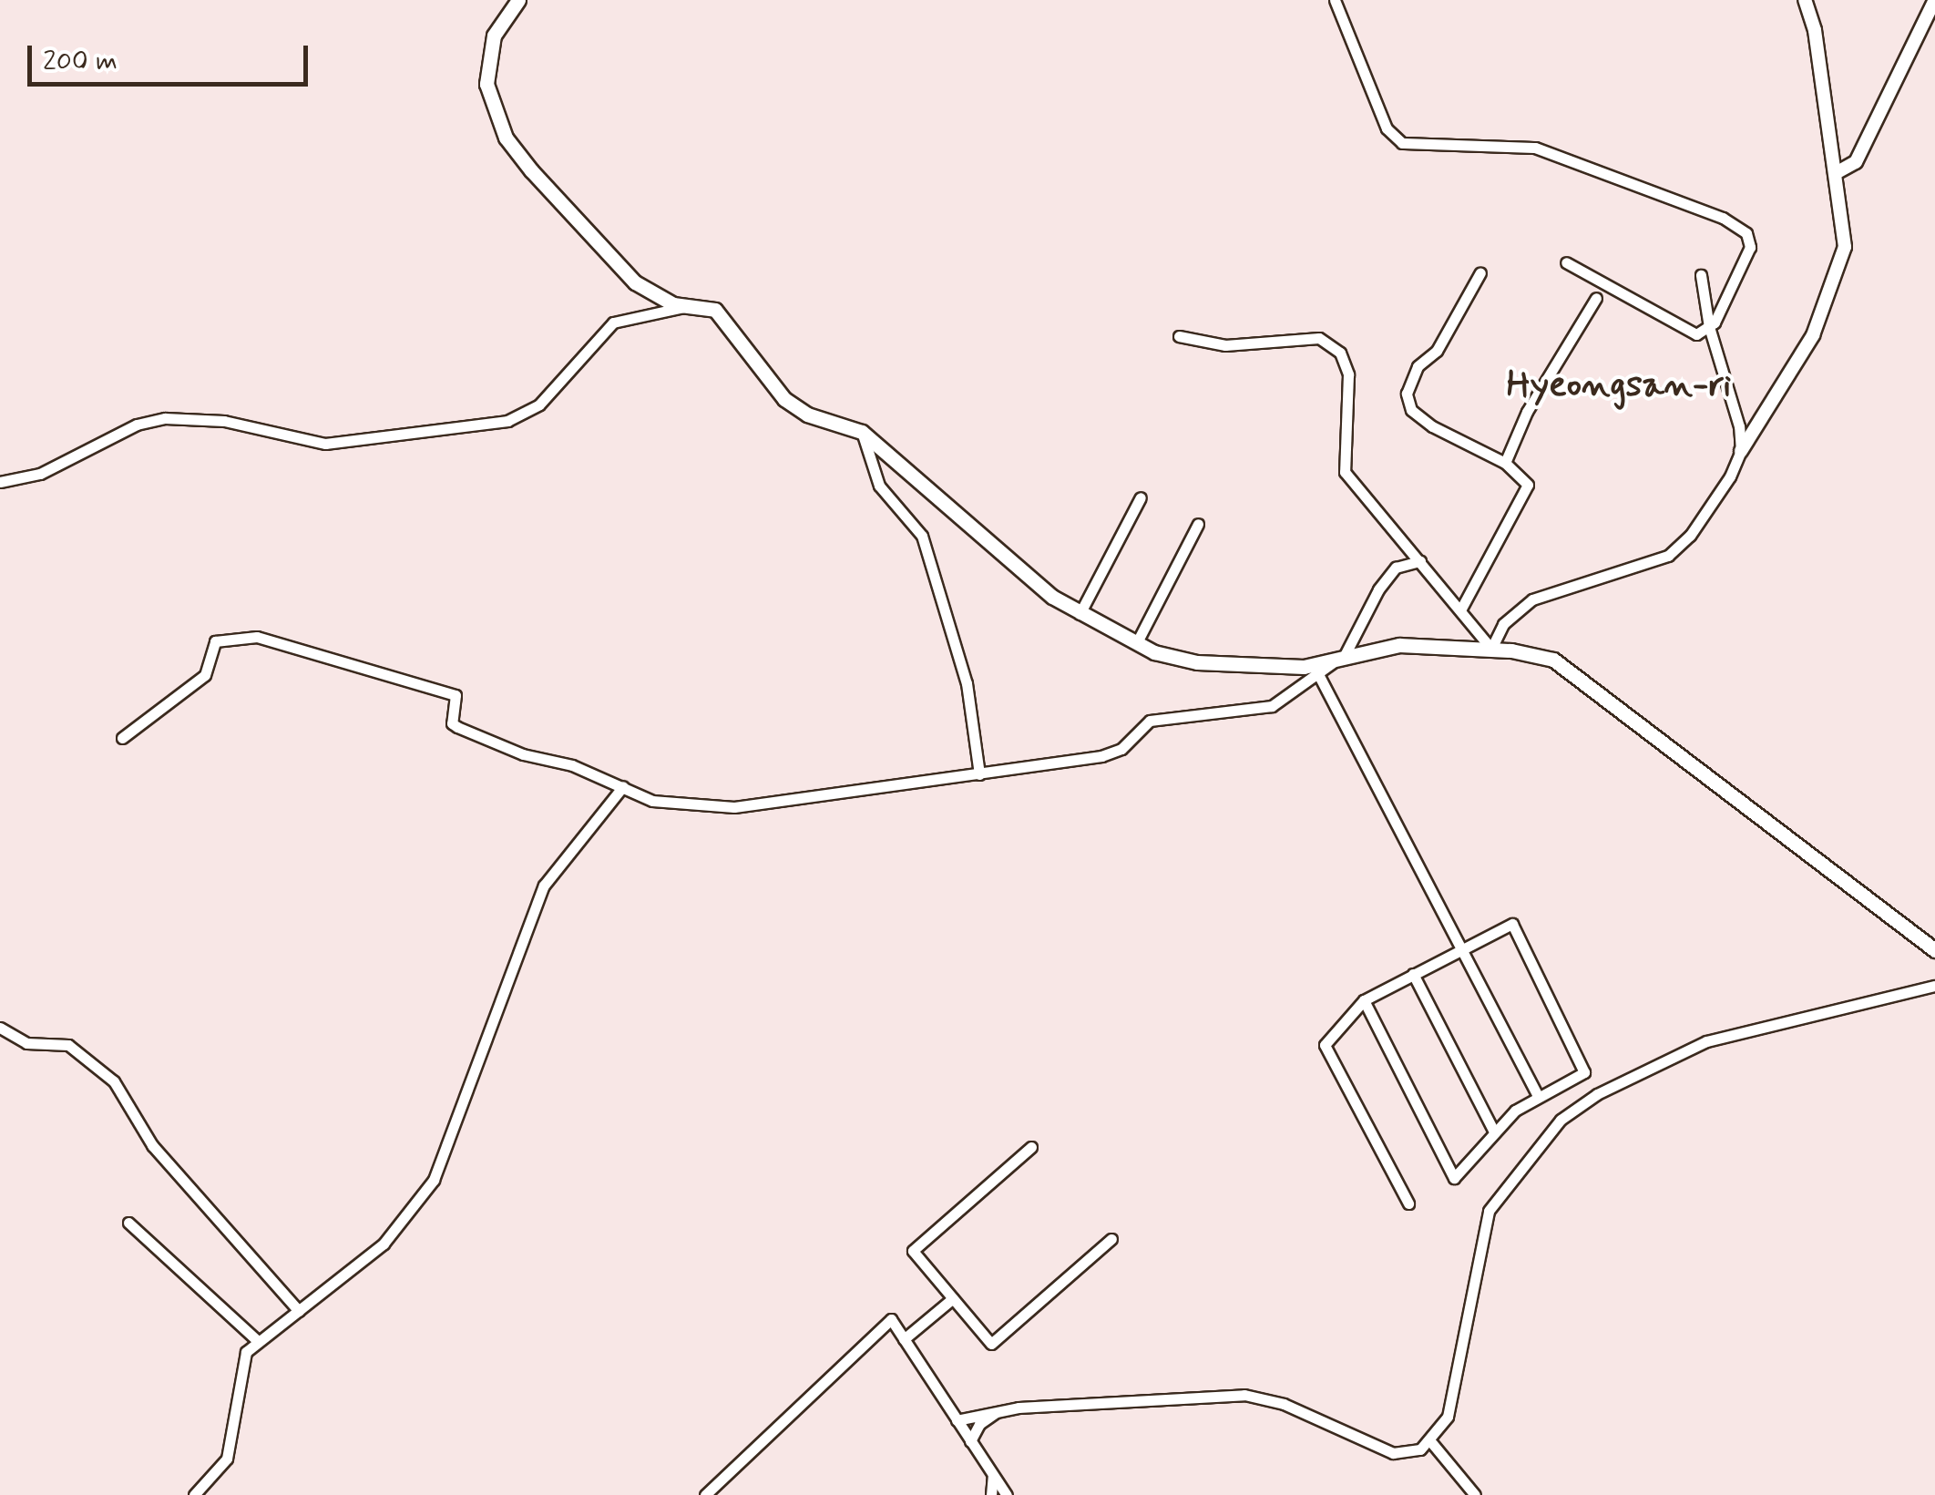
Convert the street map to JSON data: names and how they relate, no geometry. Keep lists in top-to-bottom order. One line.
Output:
{"districts":["Hyeongsan-ri"],"scale_bar":"200 m"}
